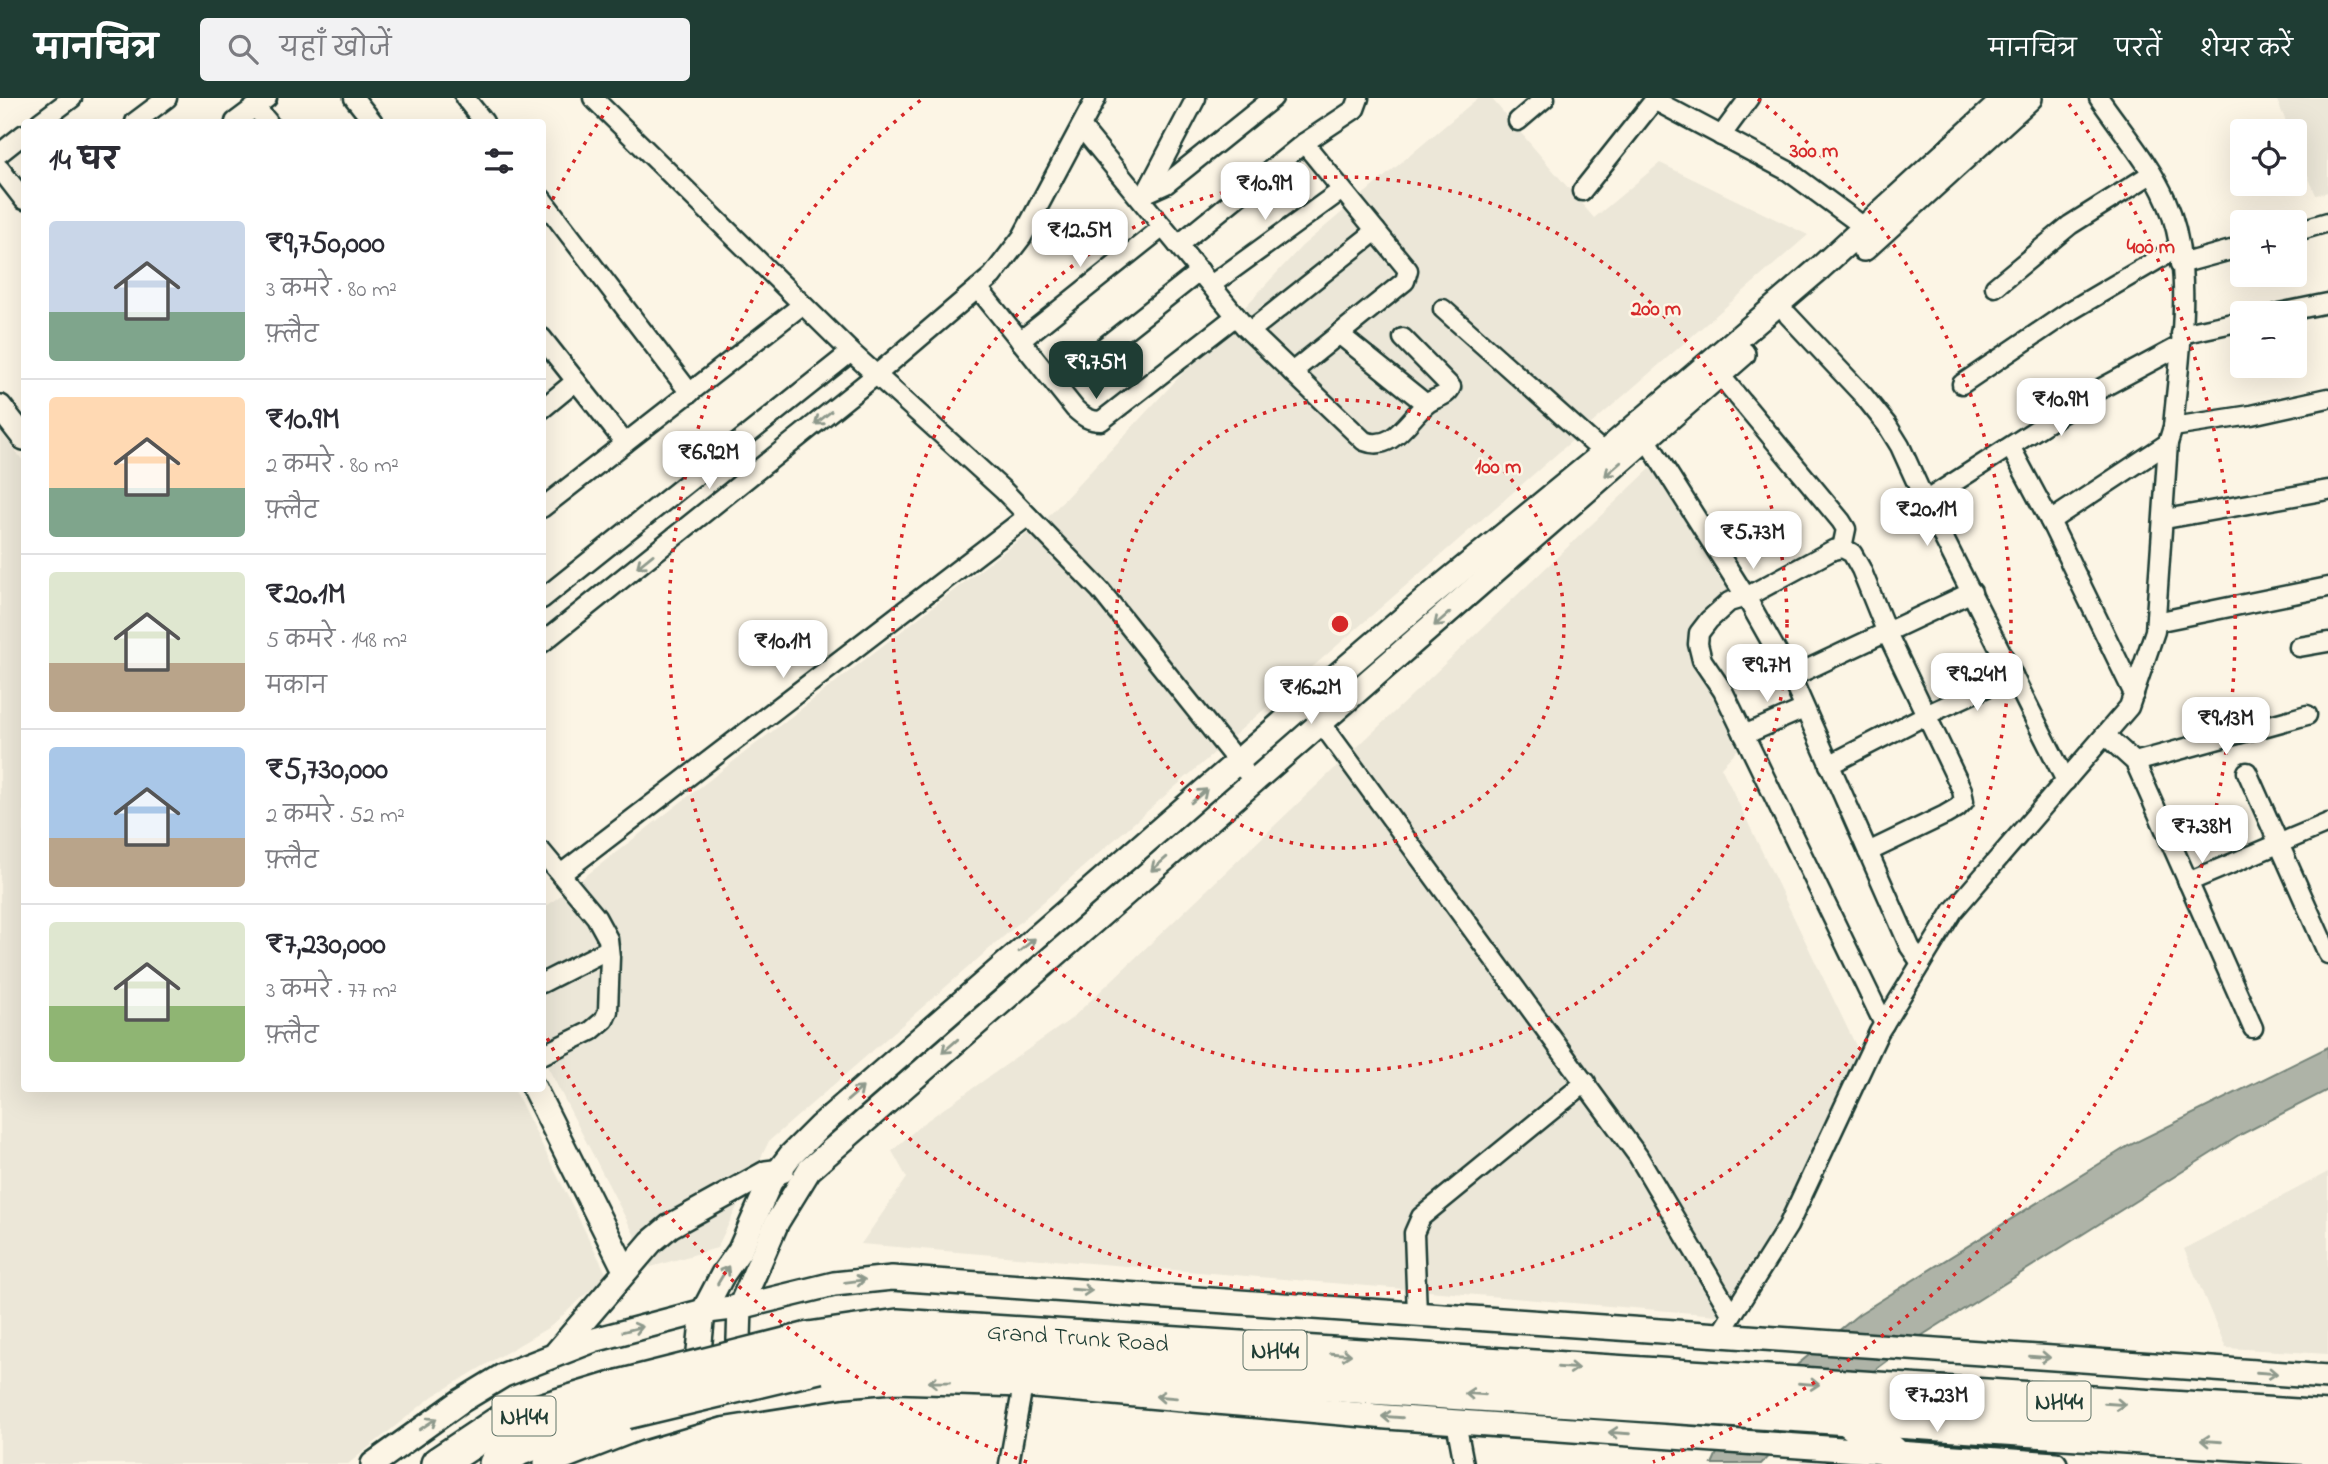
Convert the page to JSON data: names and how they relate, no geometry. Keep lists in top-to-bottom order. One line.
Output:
{"streets":{"highway":["Grand Trunk Road","NH44"]},"crossings":[["Grand Trunk Road","NH44"]],"page":{"header":"मानचित्र","search":"यहाँ खोजें","nav":["मानचित्र","परतें","शेयर करें"],"map_buttons":["+","−"],"heading":"14 घर","price":["₹10.9M","₹12.5M","₹9.75M","₹10.9M","₹6.92M","₹20.1M","₹5.73M","₹10.1M","₹9.7M","₹9.24M","₹16.2M","₹9.13M","₹7.38M","₹7.23M"],"list":[{"name":"₹9,750,000","note":"3 कमरे · 80 m² · फ़्लैट"},{"name":"₹10.9M","note":"2 कमरे · 80 m² · फ़्लैट"},{"name":"₹20.1M","note":"5 कमरे · 148 m² · मकान"},{"name":"₹5,730,000","note":"2 कमरे · 52 m² · फ़्लैट"},{"name":"₹7,230,000","note":"3 कमरे · 77 m² · फ़्लैट"}]},"rings":["300 m","400 m","200 m","100 m"]}
